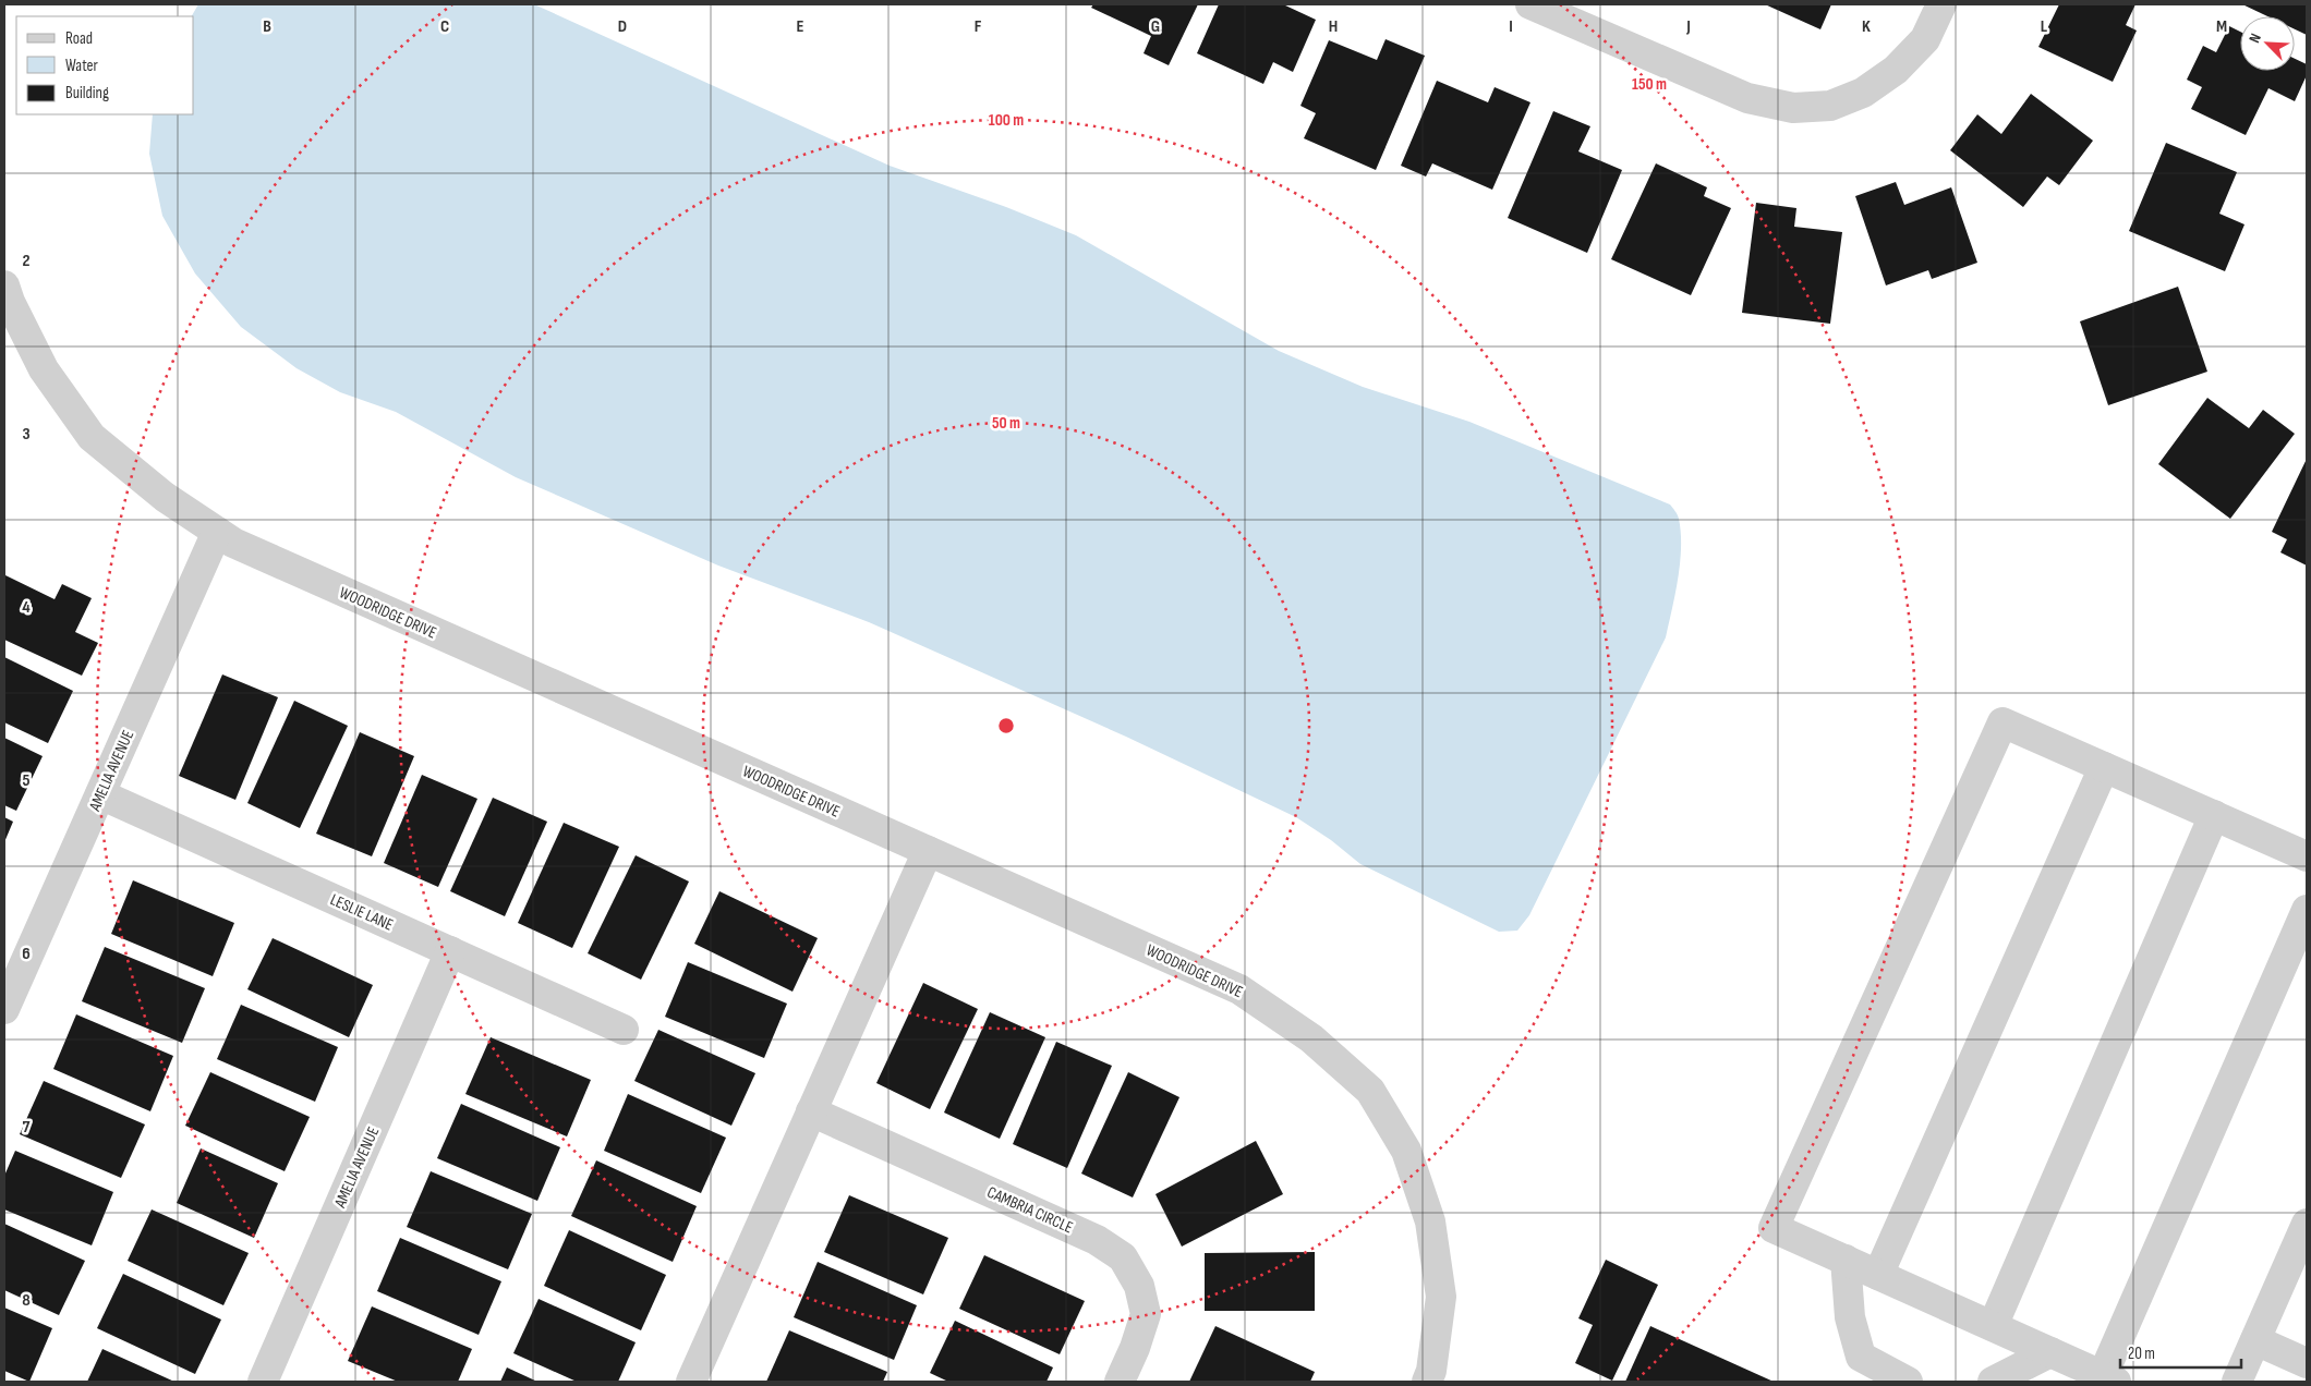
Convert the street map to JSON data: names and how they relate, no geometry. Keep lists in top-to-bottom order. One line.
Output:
{"streets":{"street":["WOODRIDGE DRIVE","AMELIA AVENUE","LESLIE LANE","CAMBRIA CIRCLE"]},"crossings":[["WOODRIDGE DRIVE","AMELIA AVENUE"],["AMELIA AVENUE","LESLIE LANE"]],"legend":["Road","Water","Building"],"scale_bar":"20 m","north":"top left","grid":{"columns":["B","C","D","E","F","G","H","I","J","K","L","M"],"rows":["2","3","4","5","6","7","8"]},"rings":["150 m","100 m","50 m"]}
